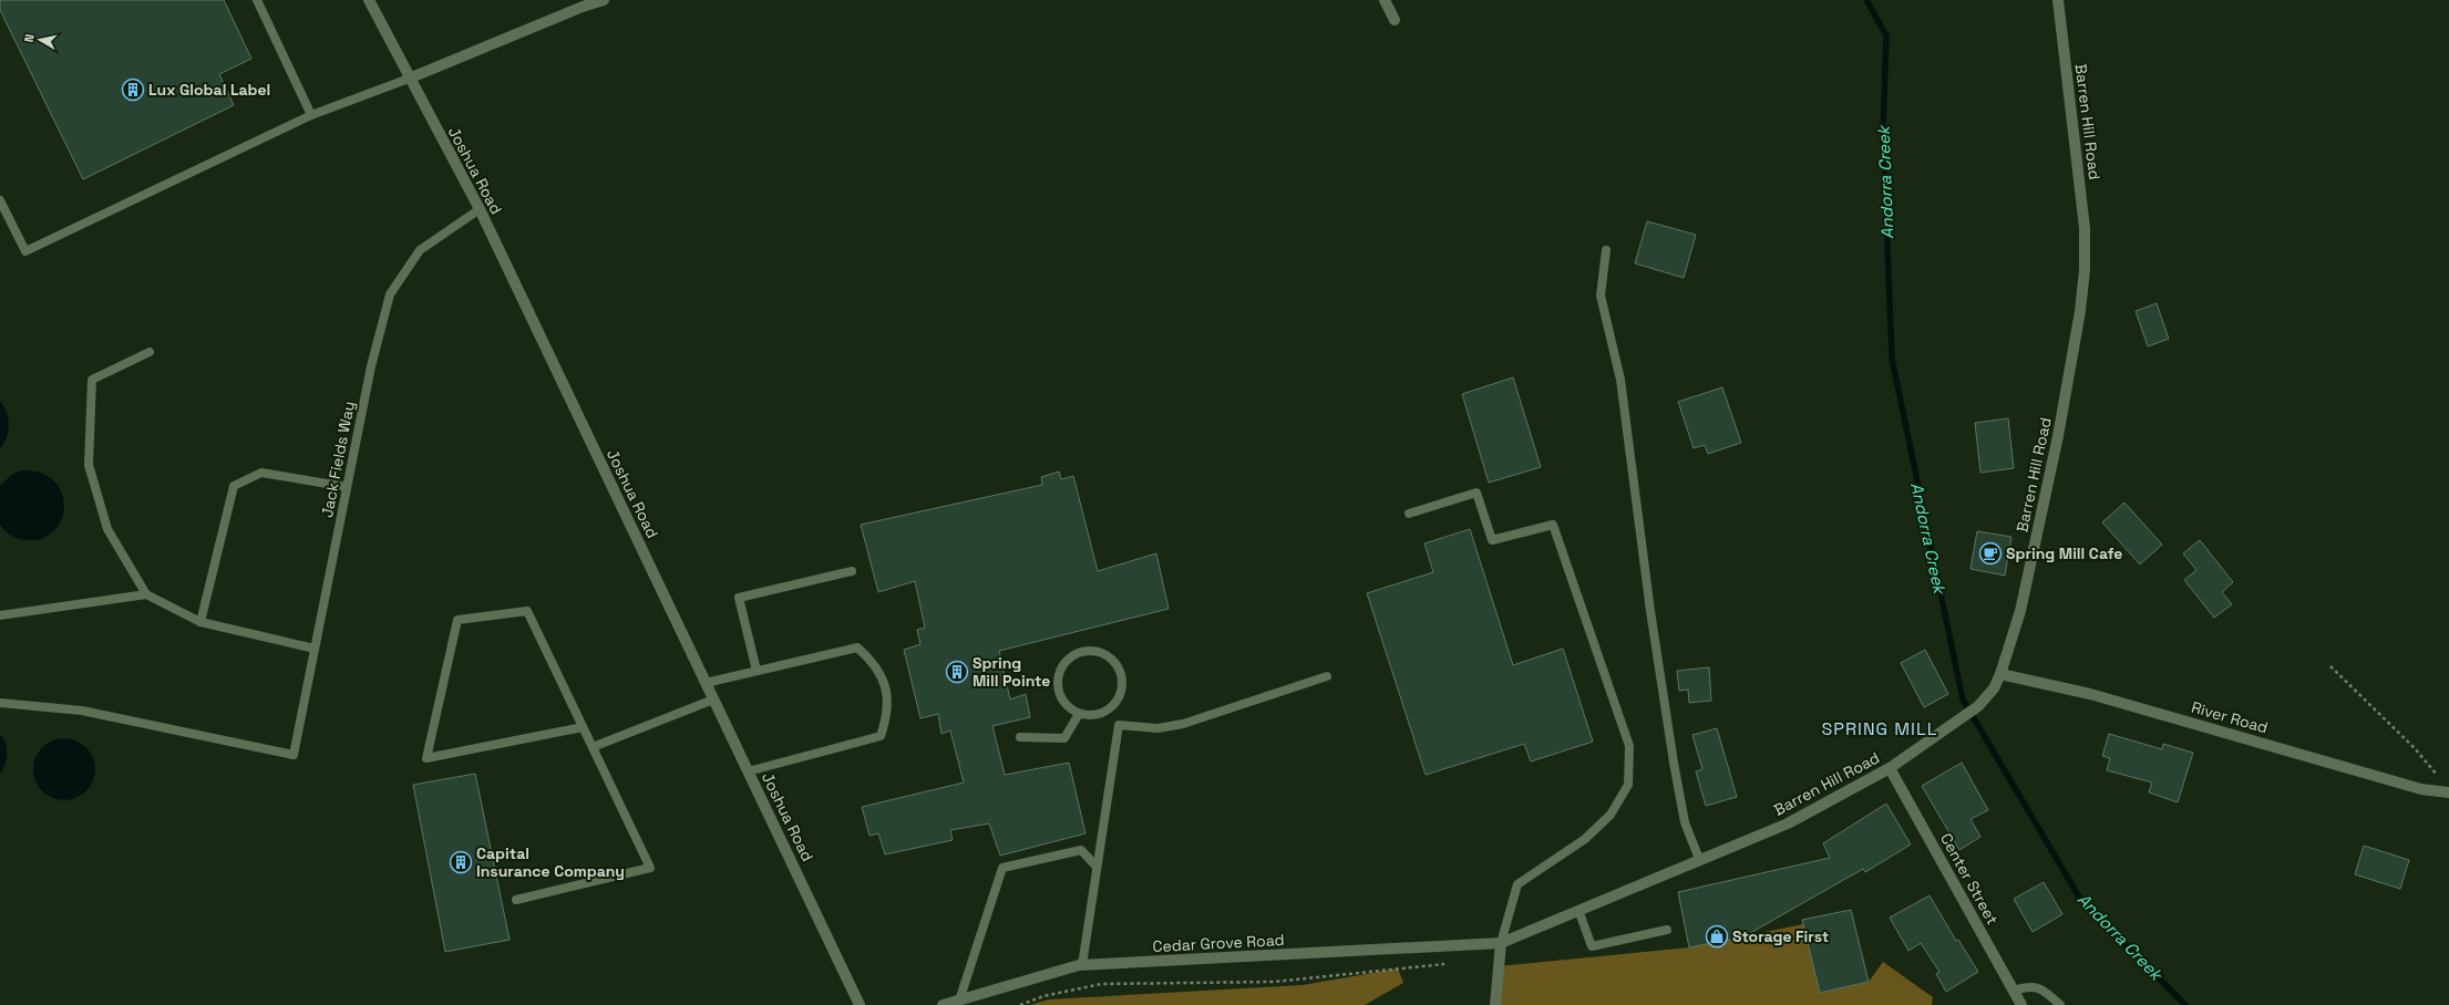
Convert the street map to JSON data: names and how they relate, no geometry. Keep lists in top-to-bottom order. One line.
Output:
{"streets":{"street":["Barren Hill Road","Joshua Road","River Road","Center Street","Cedar Grove Road"],"lane":["Jack Fields Way"]},"crossings":[["Barren Hill Road","River Road"],["Barren Hill Road","Center Street"],["Barren Hill Road","Cedar Grove Road"],["Joshua Road","Jack Fields Way"]],"districts":["SPRING MILL"],"water":["Andorra Creek"],"places":{"building":["Lux Global Label","Spring Mill Pointe","Capital Insurance Company"],"cafe":["Spring Mill Cafe"],"shop":["Storage First"]},"north":"left"}
